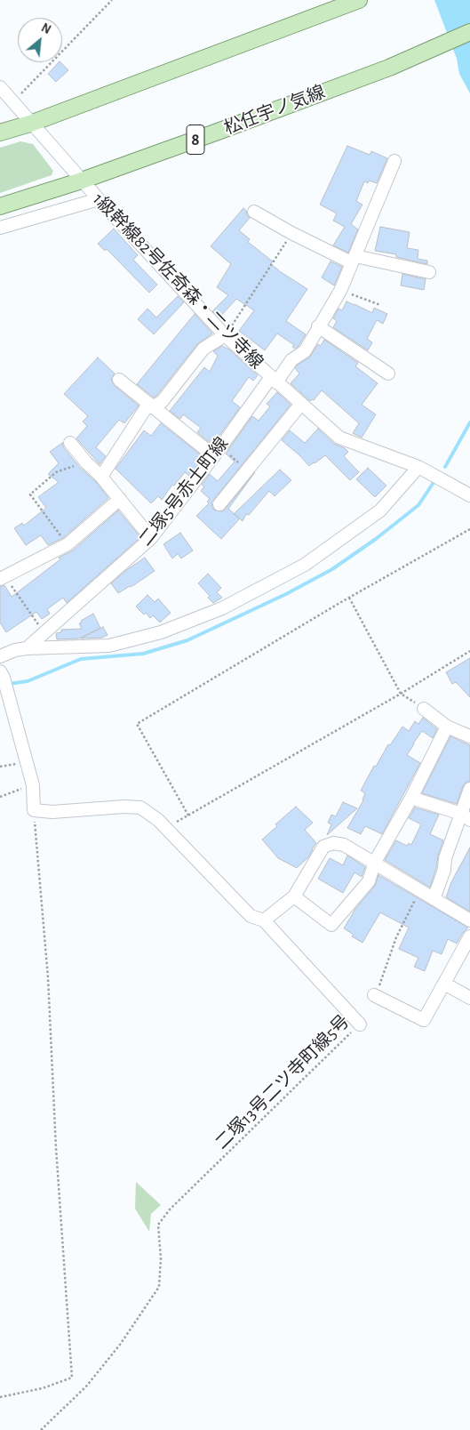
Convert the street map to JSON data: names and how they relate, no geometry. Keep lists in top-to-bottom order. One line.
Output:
{"streets":{"main road":["松任宇ノ気線","8"],"street":["1級幹線82号佐奇森・二ツ寺線","二塚5号赤土町線"],"path":["二塚13号二ツ寺町線5号"]},"crossings":[["松任宇ノ気線","1級幹線82号佐奇森・二ツ寺線"],["1級幹線82号佐奇森・二ツ寺線","二塚5号赤土町線"]],"north":"top right"}
